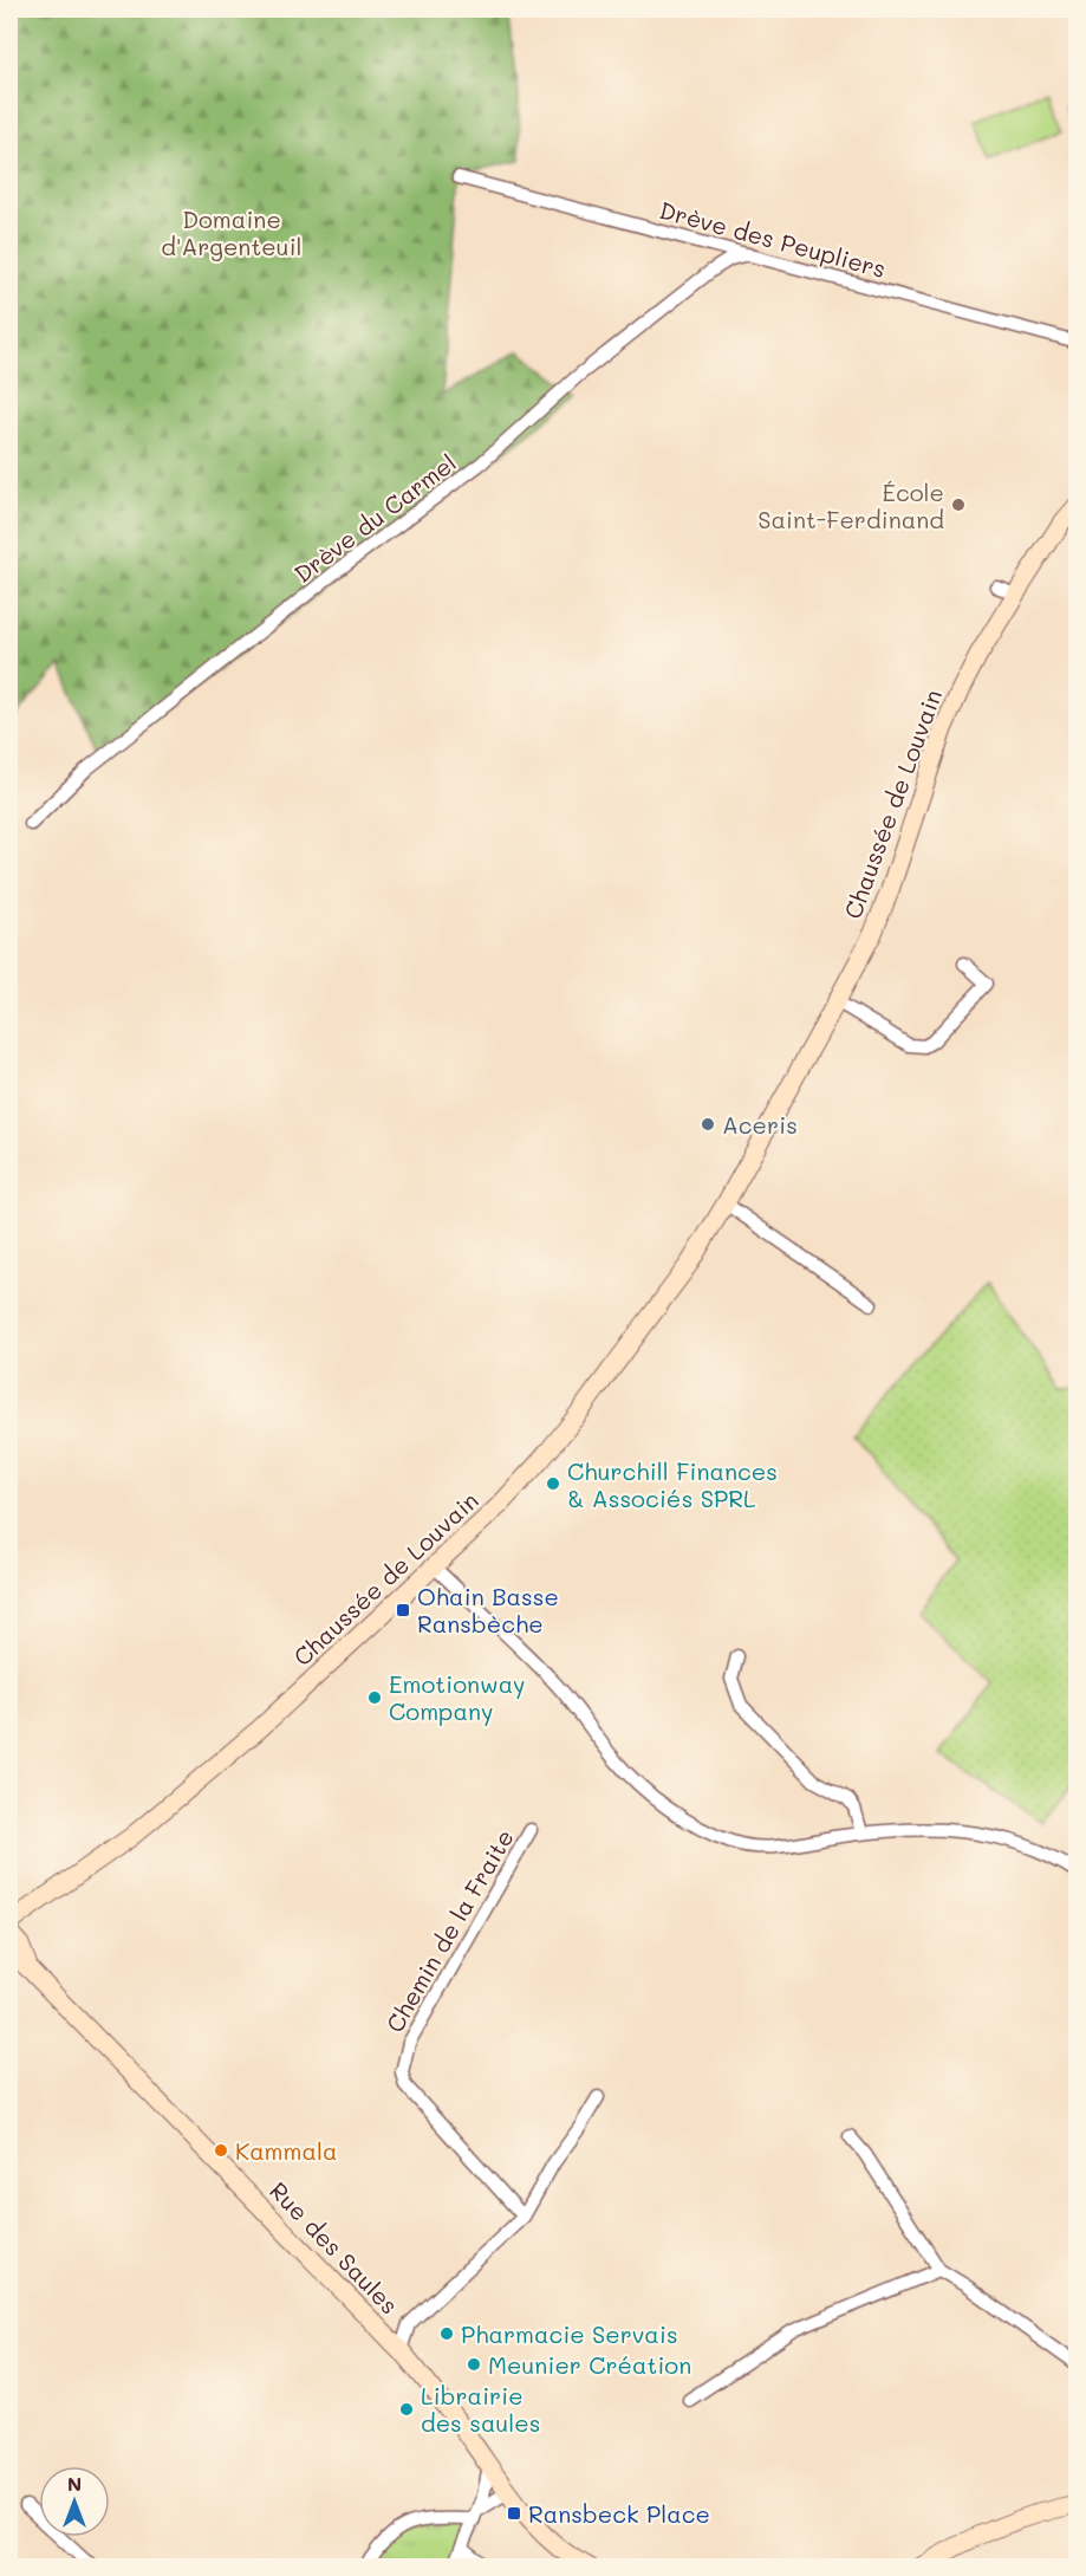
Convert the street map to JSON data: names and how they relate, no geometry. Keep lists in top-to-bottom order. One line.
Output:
{"streets":{"main road":["Chaussée de Louvain","Rue des Saules"],"street":["Drève des Peupliers","Drève du Carmel","Chemin de la Fraite"]},"crossings":[["Drève des Peupliers","Drève du Carmel"],["Chaussée de Louvain","Rue des Saules"]],"parks":["Domaine d'Argenteuil"],"places":{"other":["École Saint-Ferdinand","Aceris","Churchill Finances & Associés SPRL","Emotionway Company","Kammala","Pharmacie Servais","Meunier Création","Librairie des saules"],"transit":["Ohain Basse Ransbèche","Ransbeck Place"]},"north":"top"}
